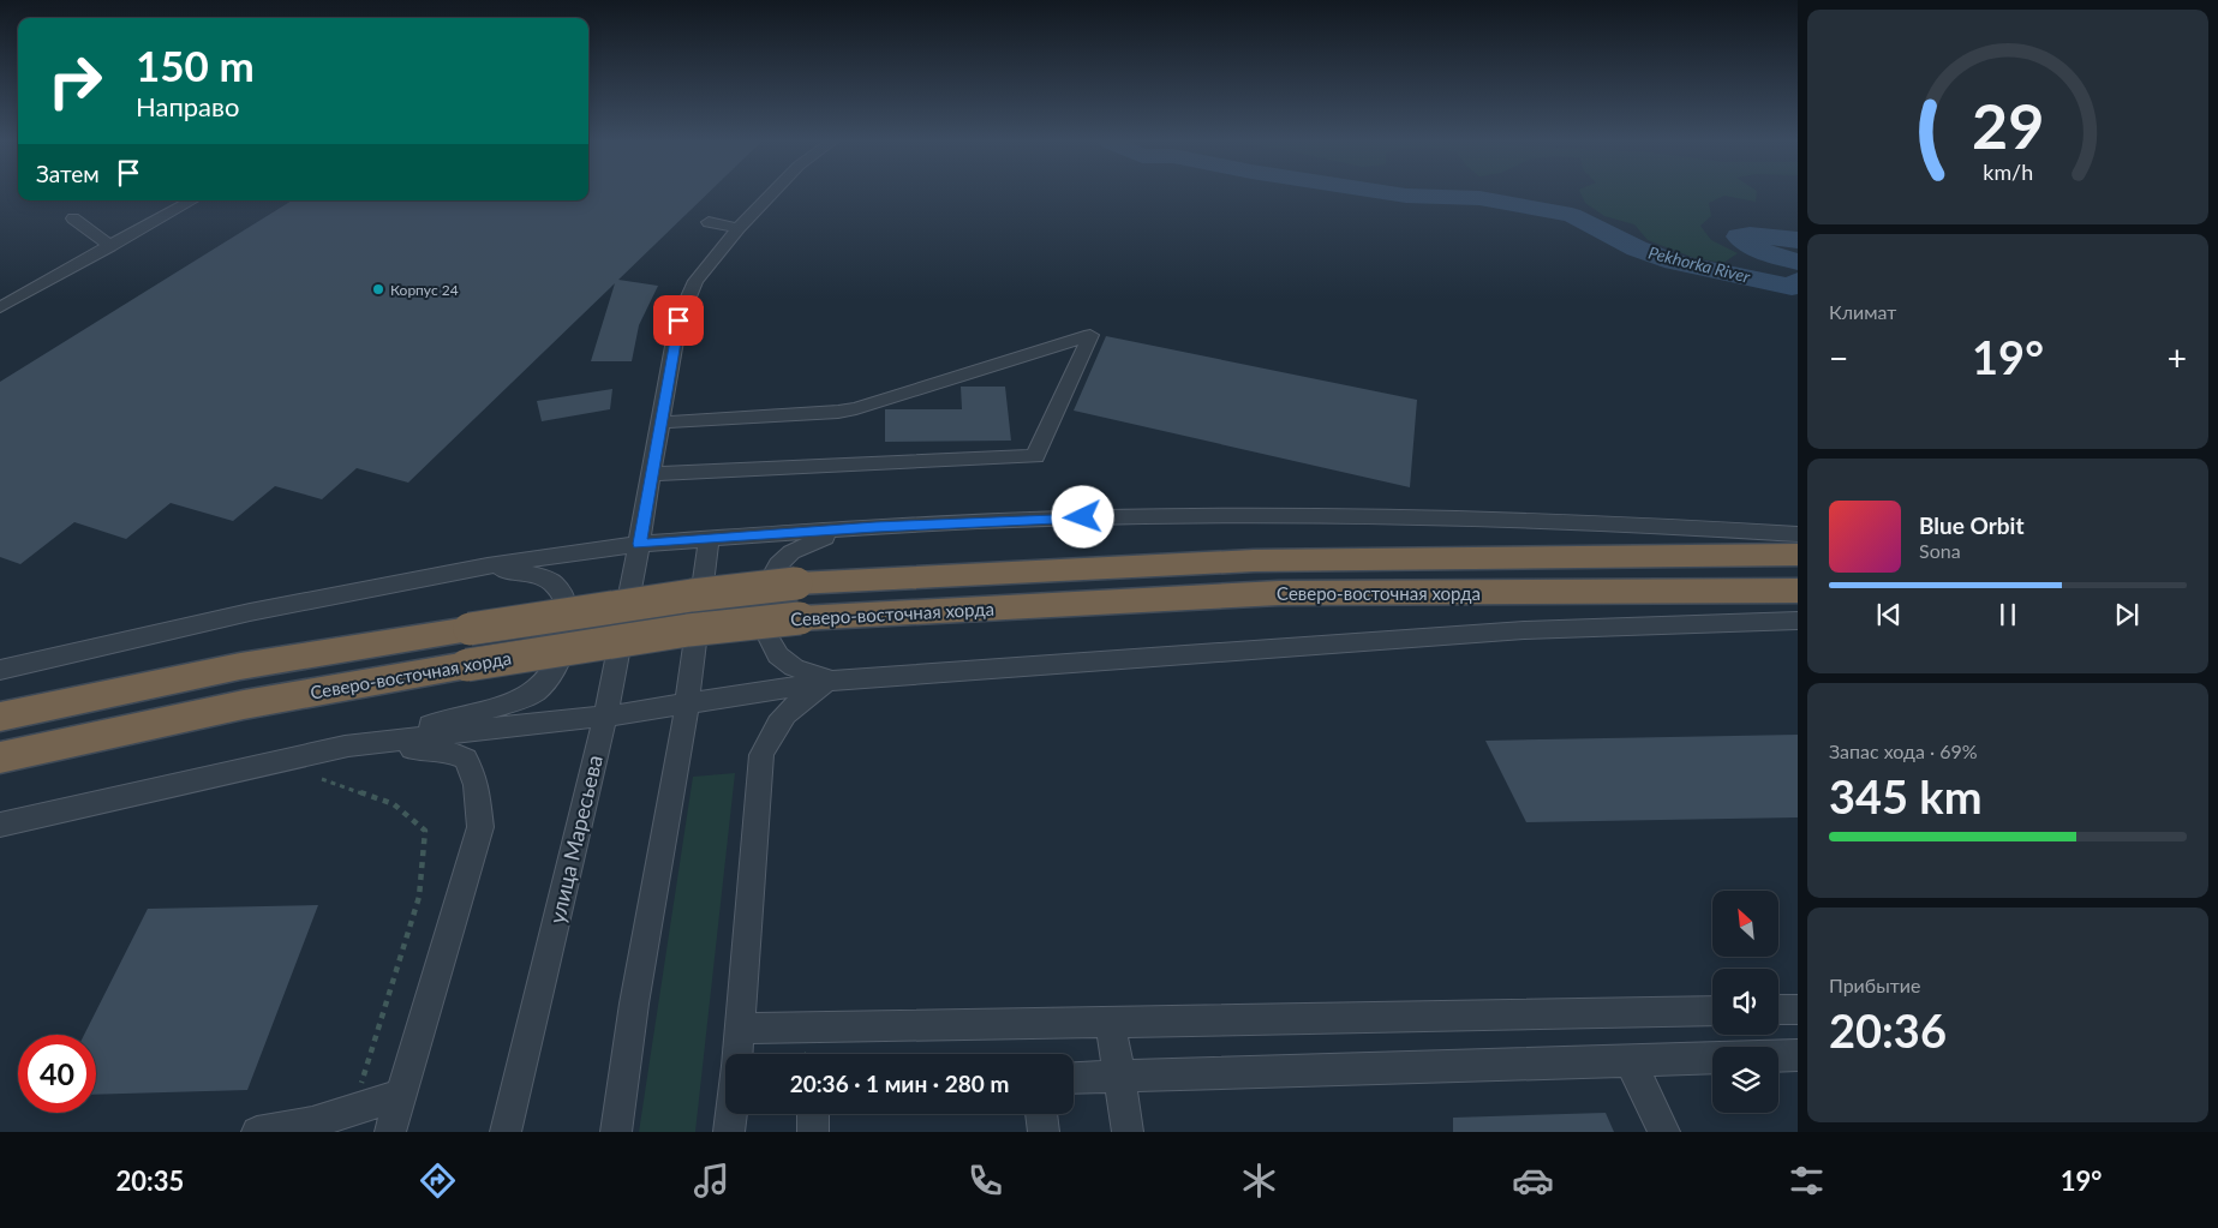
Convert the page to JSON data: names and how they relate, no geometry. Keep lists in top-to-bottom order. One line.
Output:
{"streets":{"highway":["Северо-восточная хорда"],"street":["улица Маресьева"]},"water":["Pekhorka River"],"places":["Корпус 24"],"north":"top left","page":{"turn":["150 m","Направо"],"then":"Затем","tile":["Климат",["Запас хода · 69%","345 km"],["Прибытие","20:36"]],"heat":["−","19°","+"],"song":["Blue Orbit","Sona"],"limit":"40","trip":"20:36 · 1 мин · 280 m","tabs":["20:35","19°"],"gauge":["29","km/h"]}}
